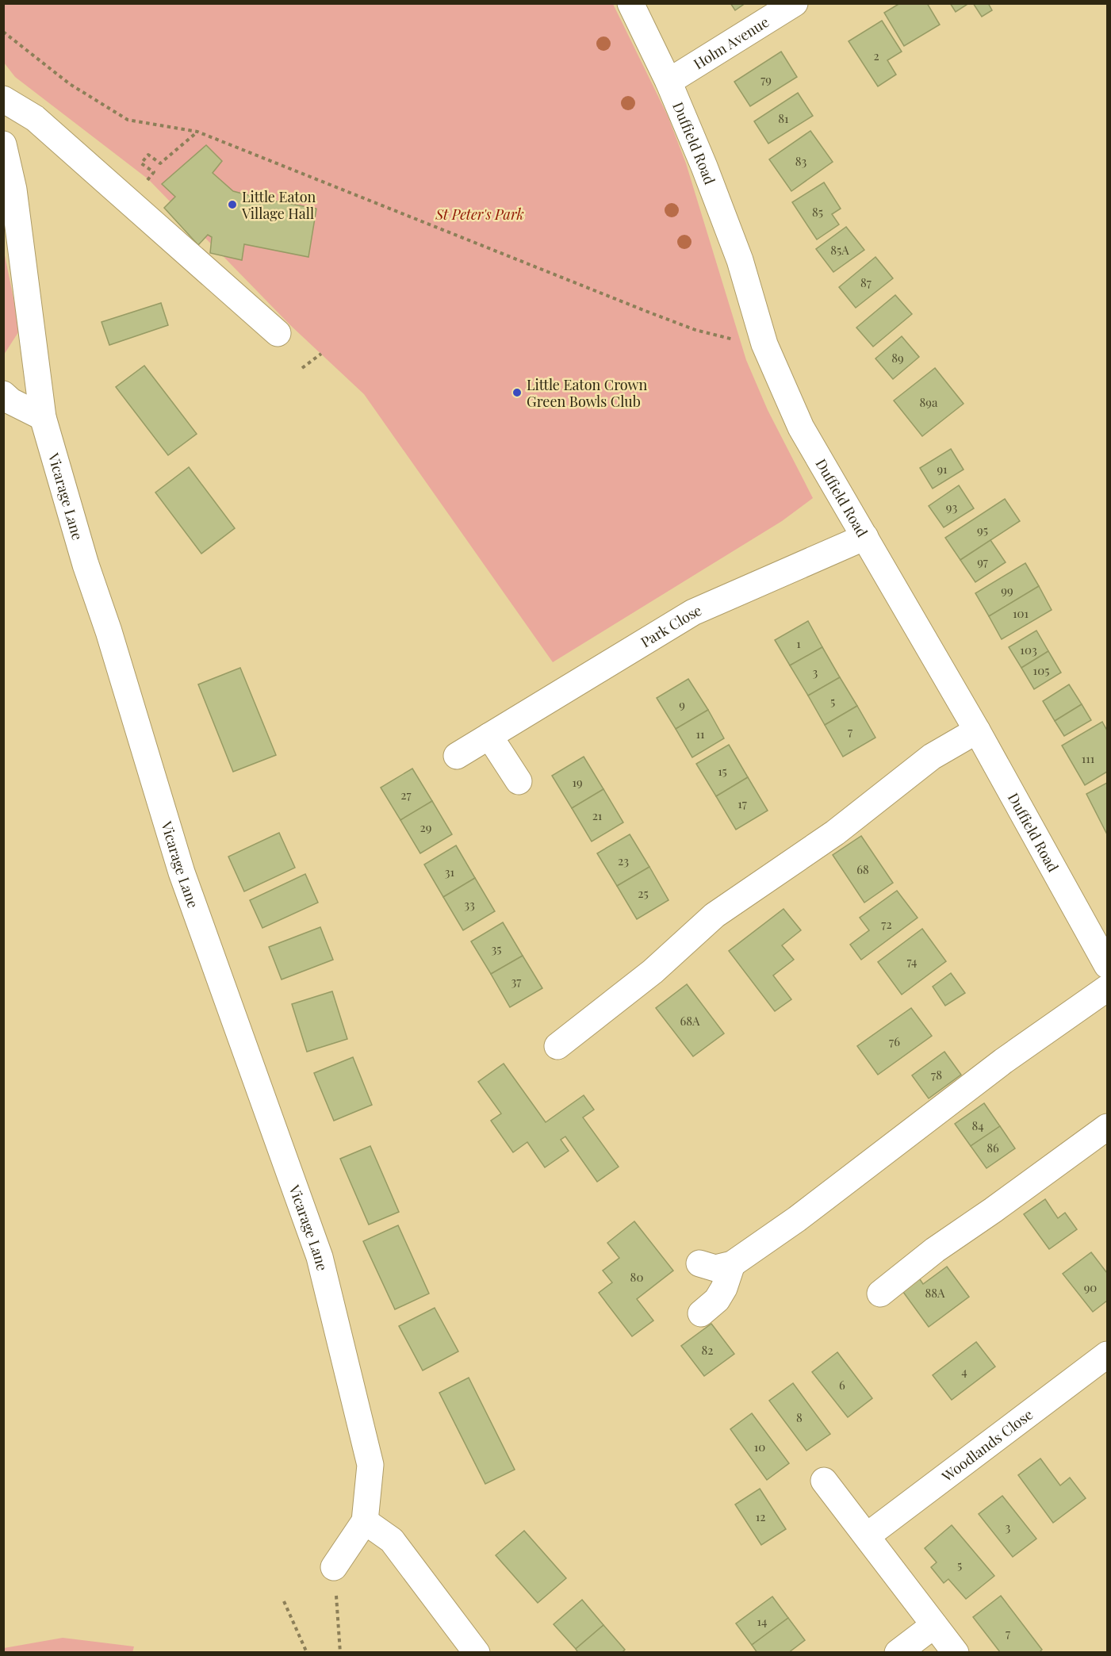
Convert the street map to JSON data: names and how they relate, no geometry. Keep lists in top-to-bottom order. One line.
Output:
{"streets":{"street":["Holm Avenue","Duffield Road","Vicarage Lane","Park Close","Woodlands Close"]},"crossings":[["Holm Avenue","Duffield Road"],["Duffield Road","Park Close"]],"parks":["St Peter's Park"],"places":["Little Eaton Village Hall","Little Eaton Crown Green Bowls Club"],"house_numbers":["2","79","81","83","85","85A","87","89","89a","91","93","95","97","99","101","1","103","105","3","5","9","7","11","111","15","19","27","17","21","29","23","68","31","25","33","72","35","74","37","68A","76","78","84","86","80","90","88A","82","4","6","8","10","12","3","5","14","7"]}
